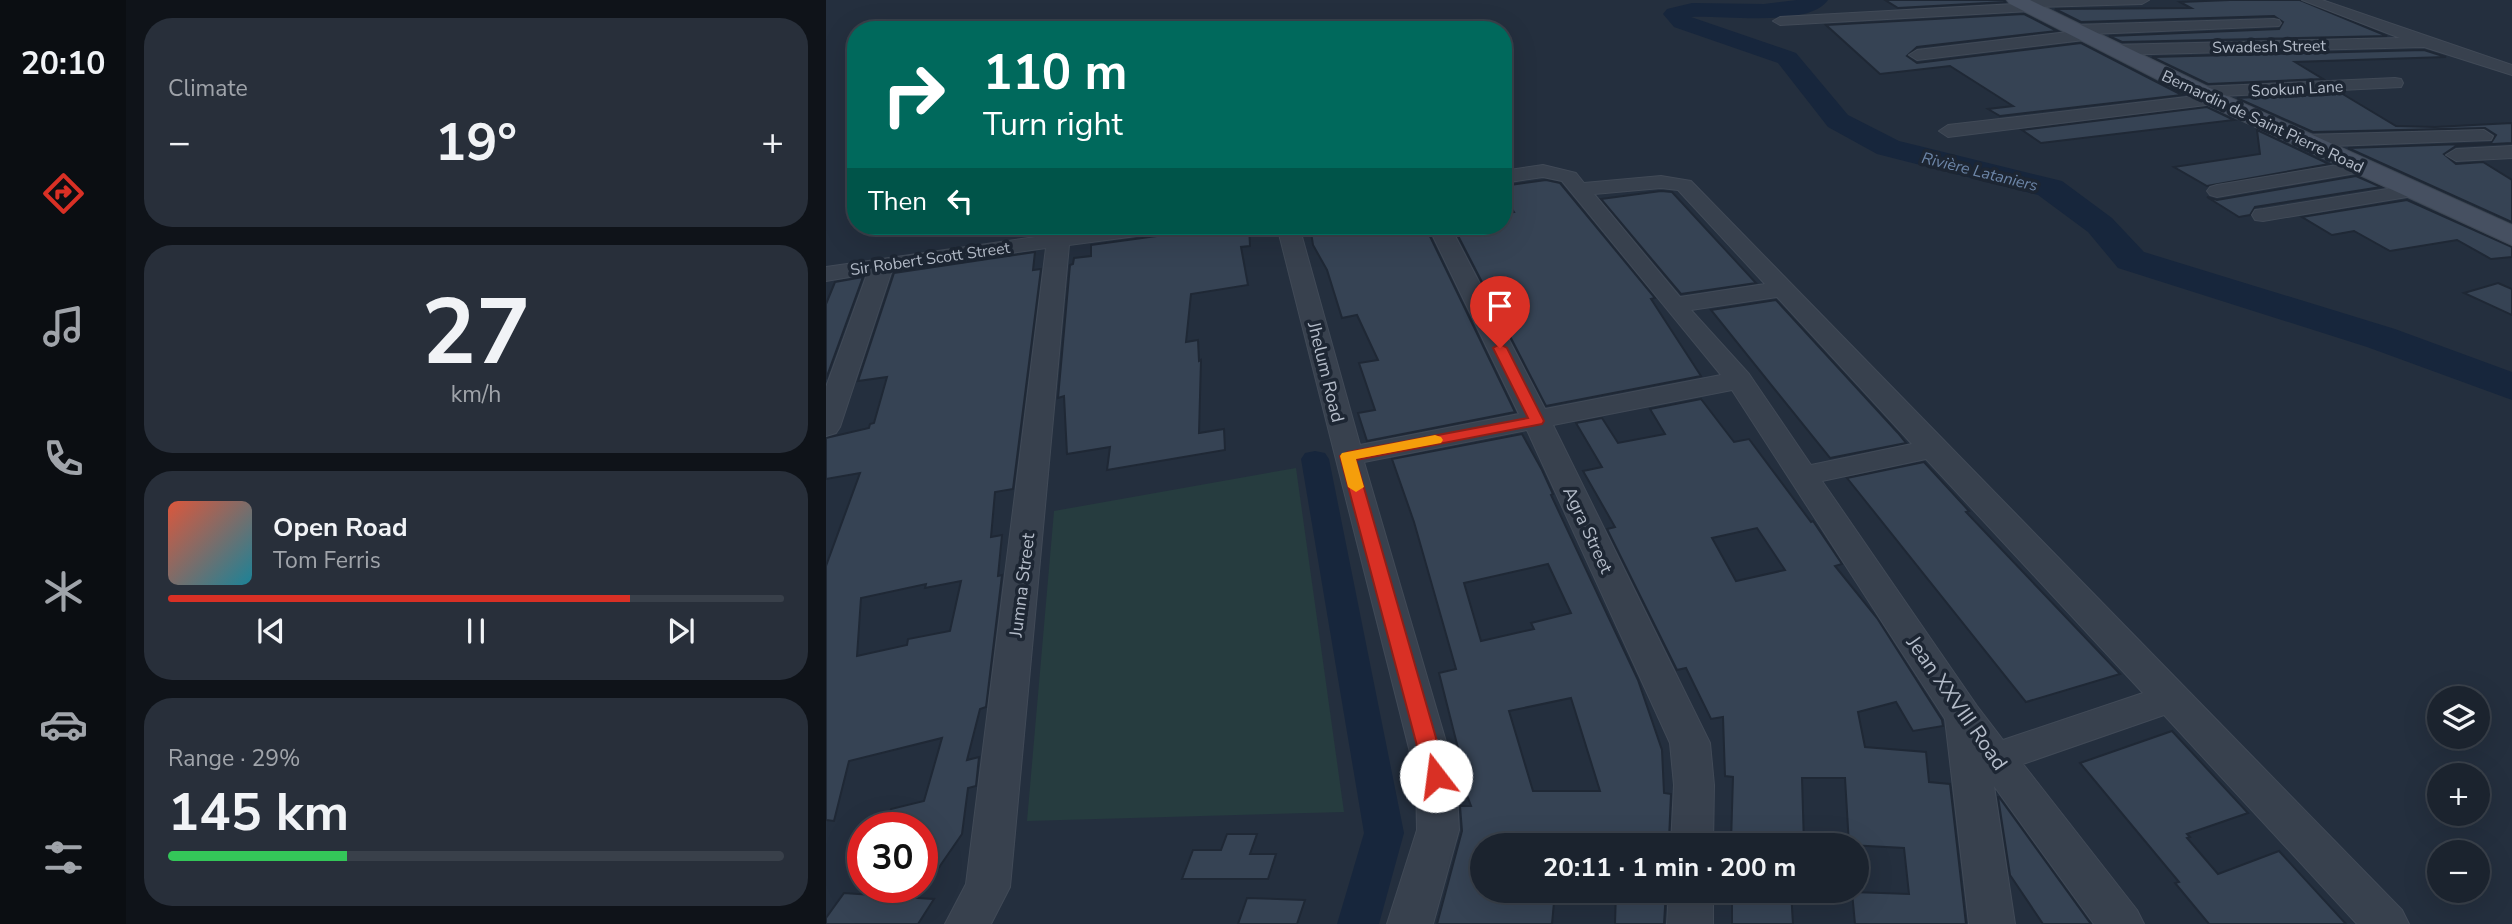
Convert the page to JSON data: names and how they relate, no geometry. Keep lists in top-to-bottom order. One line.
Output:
{"streets":{"main road":["Bernardin de Saint Pierre Road"],"street":["Swadesh Street","Sookun Lane","Sir Robert Scott Street","Jhelum Road","Agra Street","Jumna Street","Jean XXVIII Road"]},"crossings":[["Swadesh Street","Bernardin de Saint Pierre Road"],["Sookun Lane","Bernardin de Saint Pierre Road"],["Sir Robert Scott Street","Jumna Street"]],"water":["Rivière Lataniers"],"page":{"tabs":"20:10","tile":["Climate",["27","km/h"],["Range · 29%","145 km"]],"turn":["110 m","Turn right"],"heat":["−","19°","+"],"then":"Then","song":["Open Road","Tom Ferris"],"map_buttons":["+","−"],"limit":"30","trip":"20:11 · 1 min · 200 m"}}
